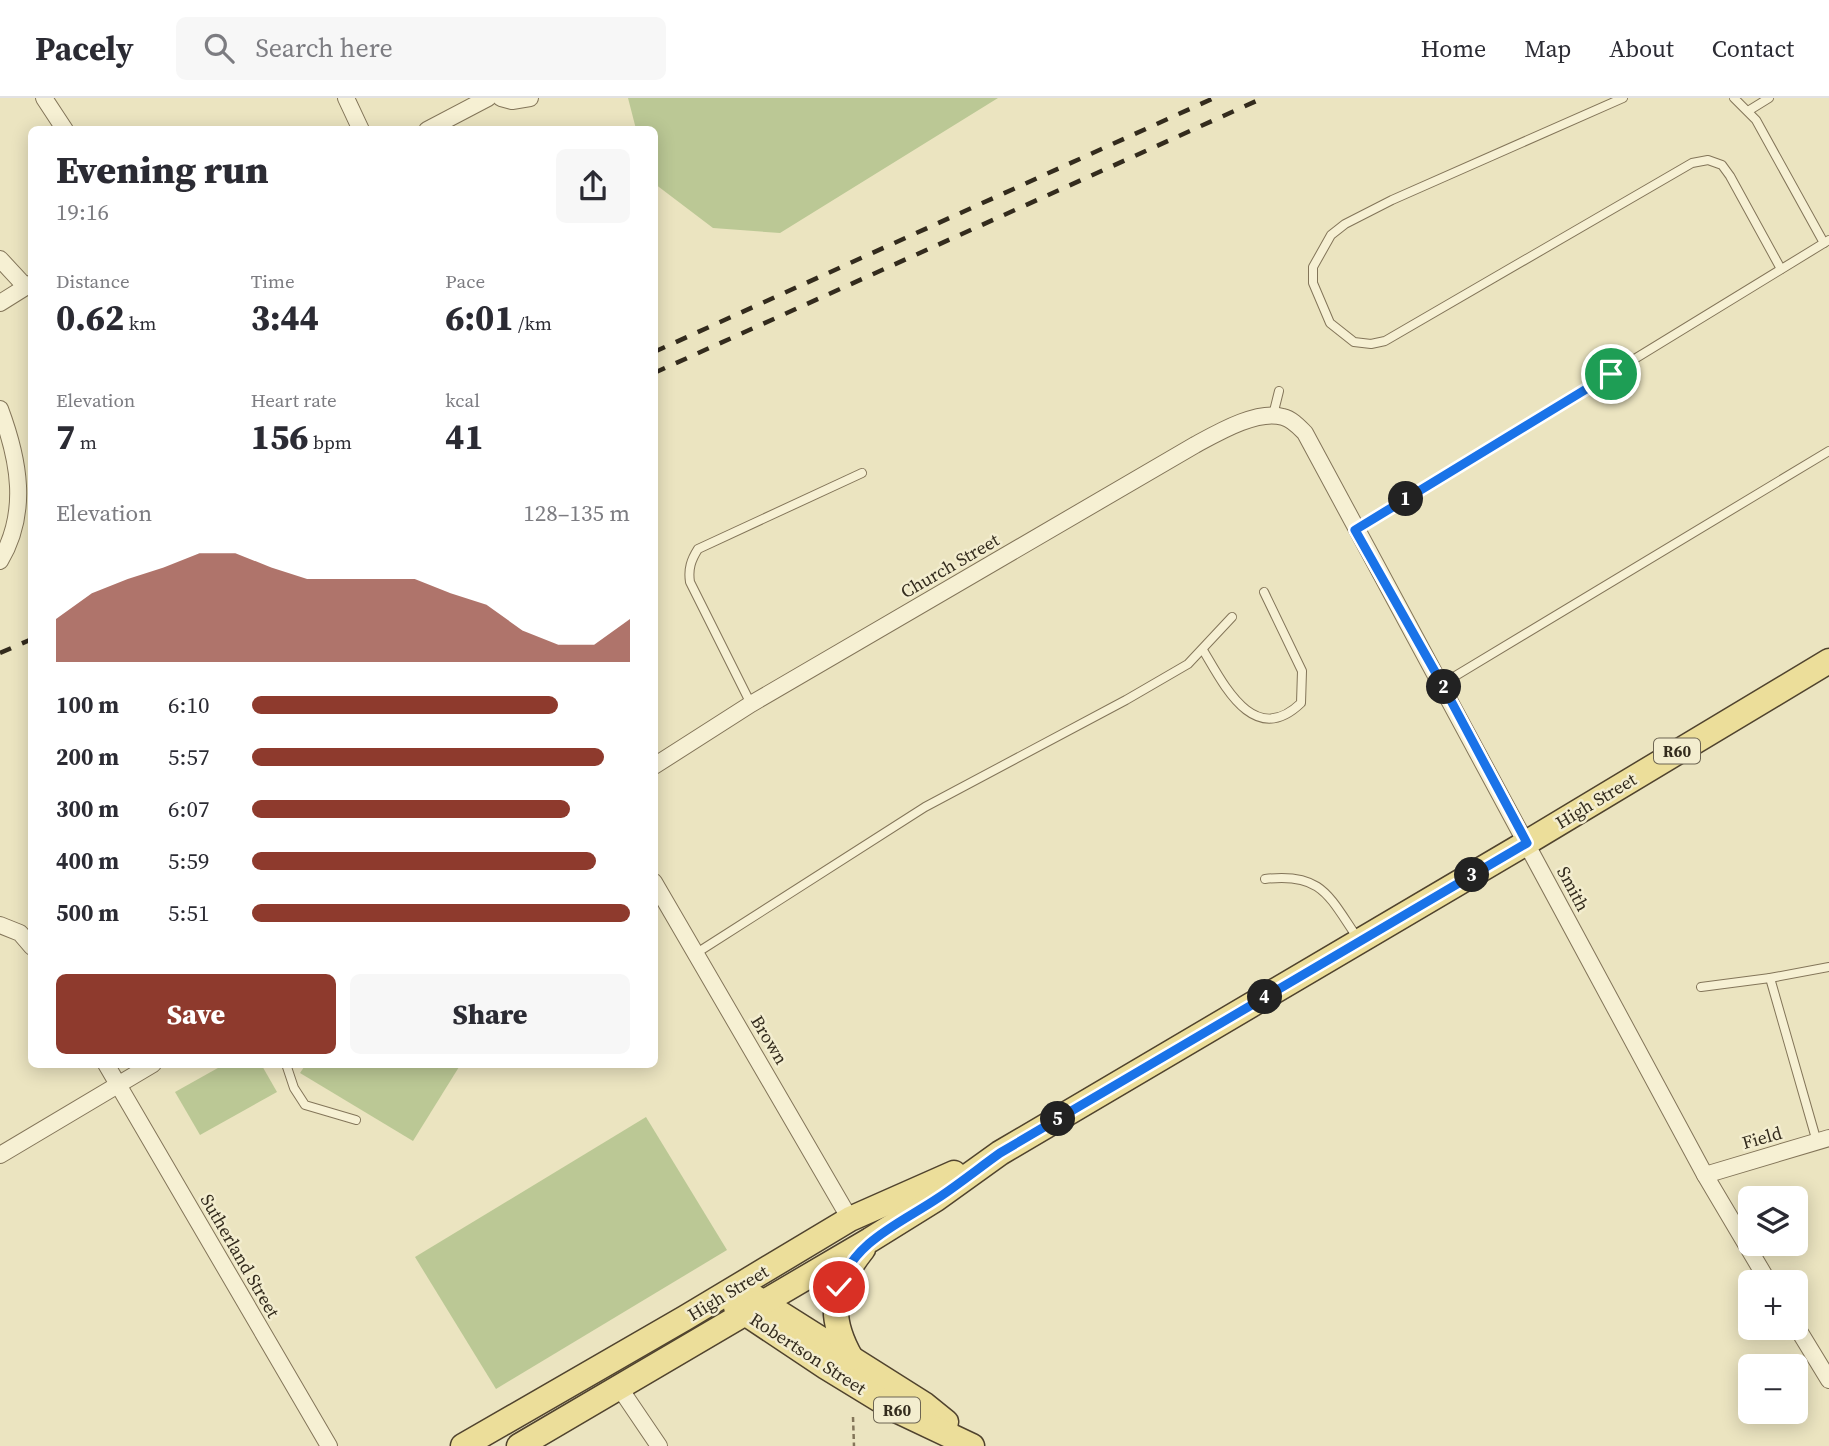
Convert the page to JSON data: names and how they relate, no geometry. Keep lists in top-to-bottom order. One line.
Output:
{"streets":{"main road":["R60","High Street","Robertson Street"],"street":["Church Street","Smith","Brown","Field","Sutherland Street"]},"crossings":[["Church Street","Smith"],["High Street","Smith"],["High Street","Brown"],["High Street","Robertson Street"],["Smith","Field"]],"page":{"header":"Pacely","search":"Search here","nav":["Home","Map","About","Contact"],"heading":["Evening run","19:16"],"stats":[["Distance","0.62 km"],["Time","3:44"],["Pace","6:01 /km"],["Elevation","7 m"],["Heart rate","156 bpm"],["kcal","41"]],"pins":["1","2","3","4","5"],"chart":["Elevation","128–135 m"],"list":[{"name":"100 m","note":"6:10"},{"name":"200 m","note":"5:57"},{"name":"300 m","note":"6:07"},{"name":"400 m","note":"5:59"},{"name":"500 m","note":"5:51"}],"buttons":["Save","Share"],"map_buttons":["+","−"]}}
